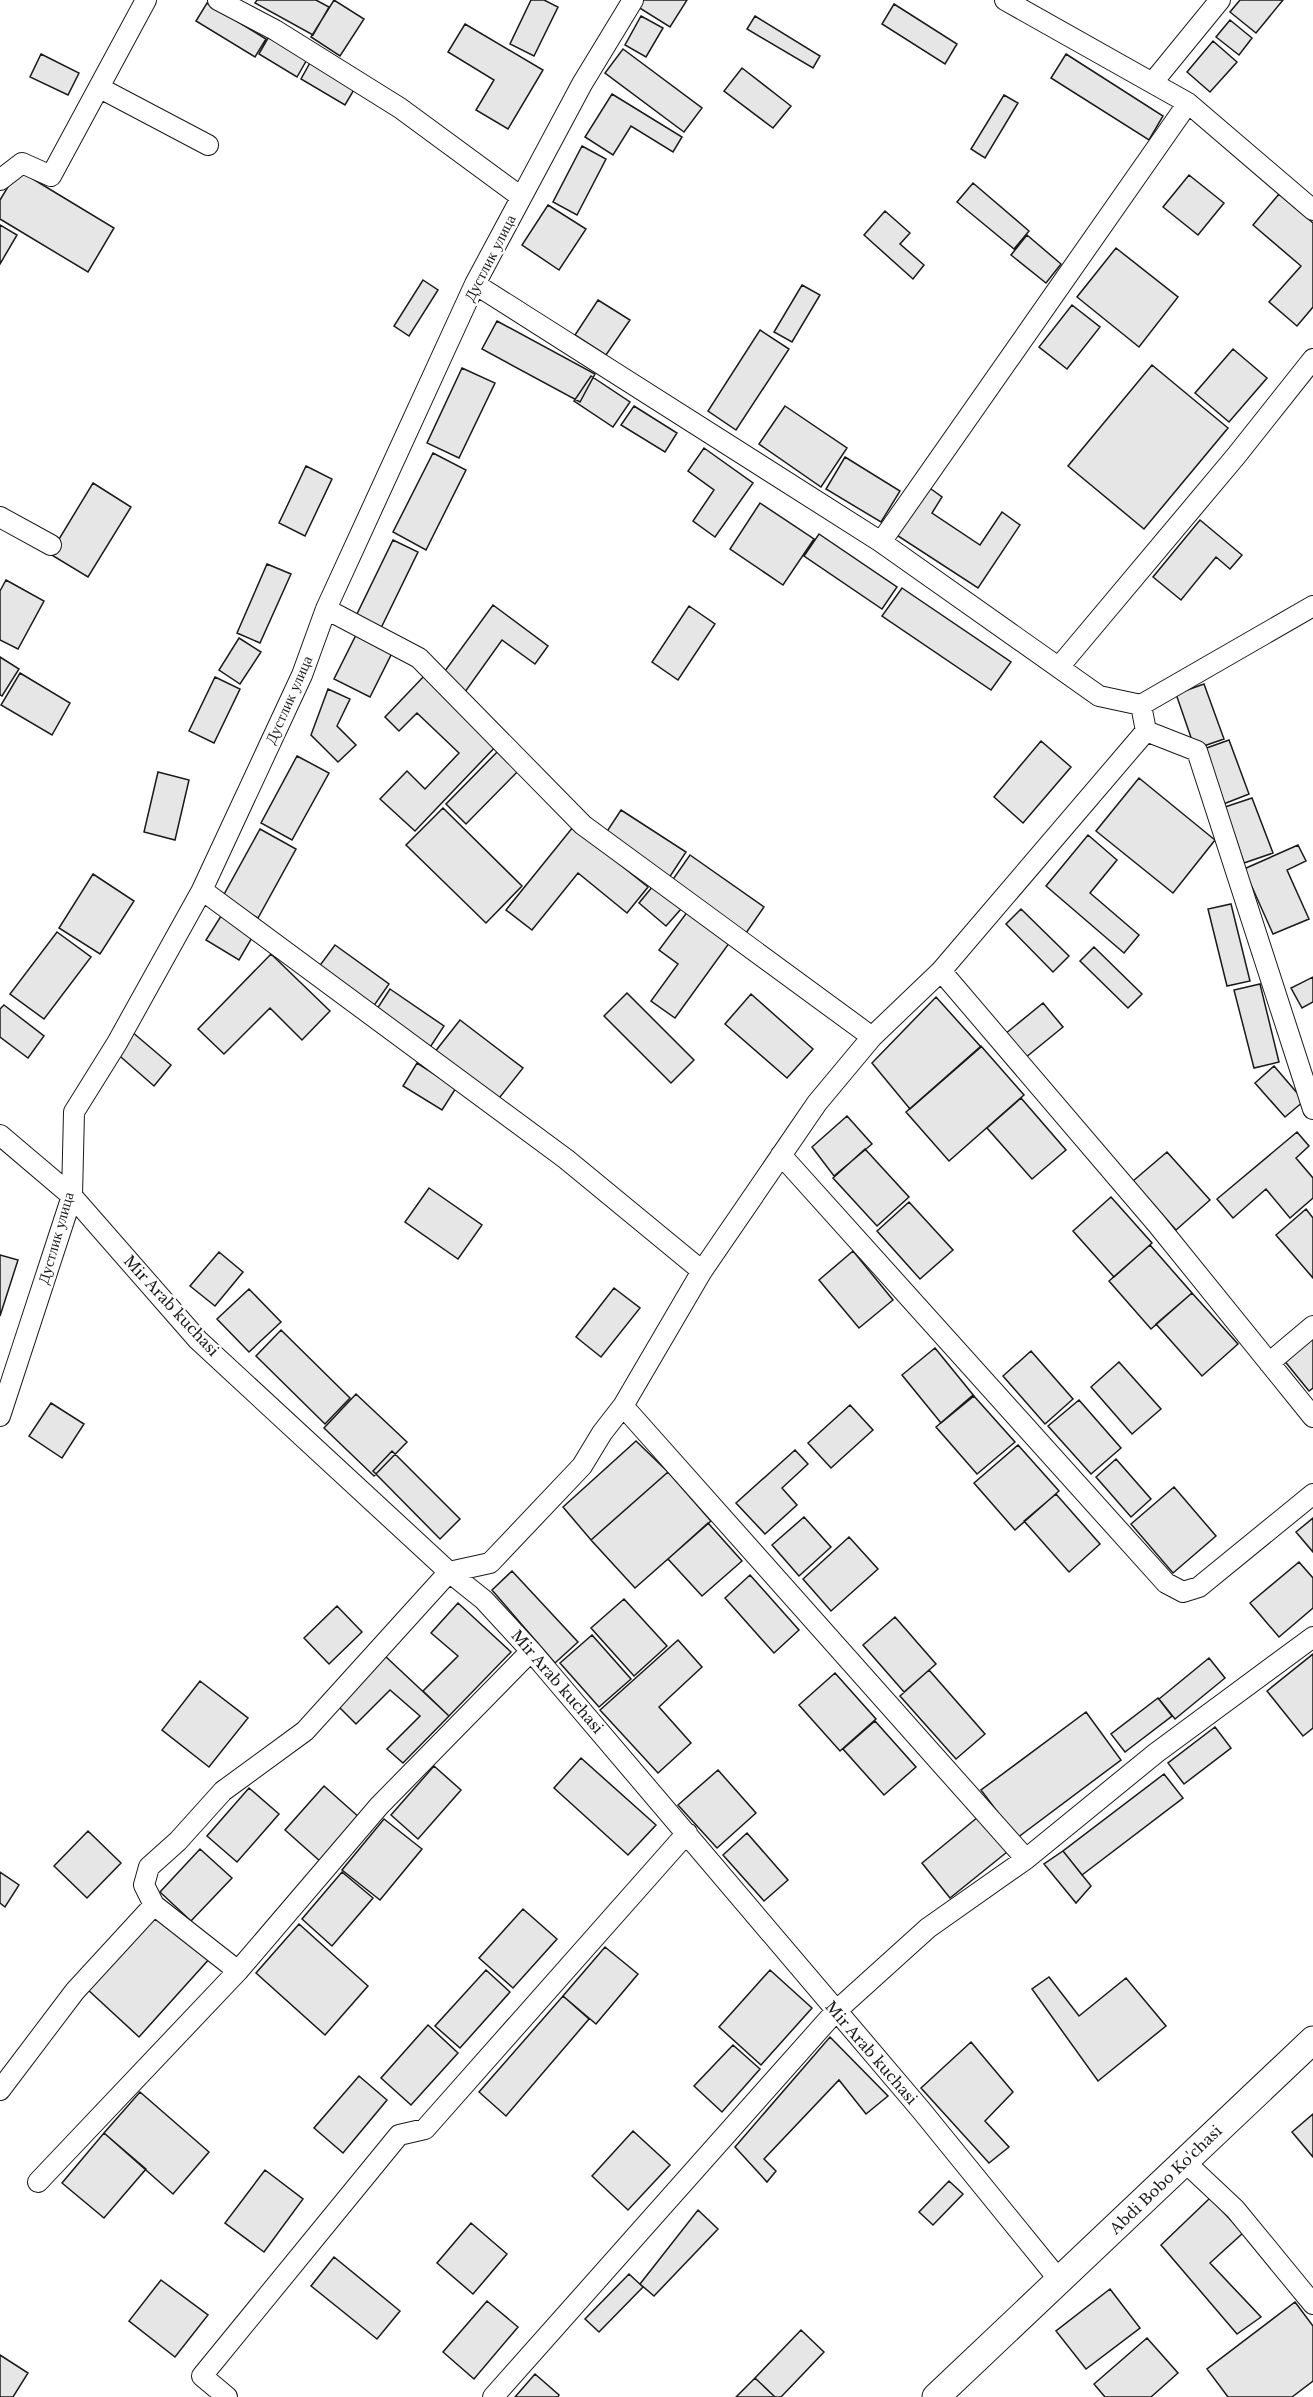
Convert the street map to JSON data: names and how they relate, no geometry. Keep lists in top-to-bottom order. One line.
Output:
{"streets":{"main road":["Abdi Bobo Ko'chasi"],"street":["Дустлик улица","Mir Arab kuchasi"]},"crossings":[["Дустлик улица","Mir Arab kuchasi"],["Mir Arab kuchasi","Abdi Bobo Ko'chasi"]]}
